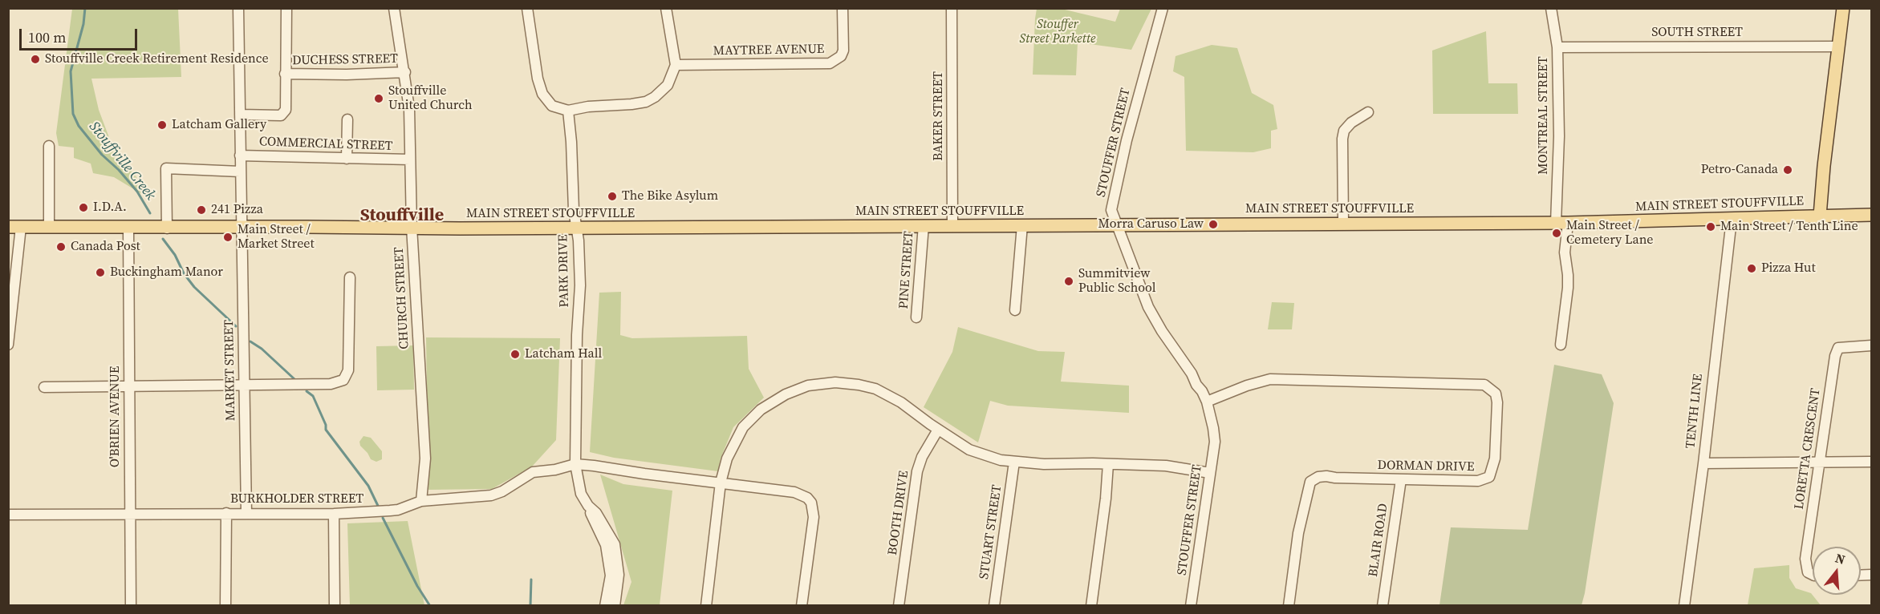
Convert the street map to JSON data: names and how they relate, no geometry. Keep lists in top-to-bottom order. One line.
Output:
{"streets":{"main road":["MAIN STREET STOUFFVILLE"],"street":["SOUTH STREET","MAYTREE AVENUE","DUCHESS STREET","MONTREAL STREET","BAKER STREET","STOUFFER STREET","COMMERCIAL STREET","PINE STREET","PARK DRIVE","CHURCH STREET","MARKET STREET","TENTH LINE","O'BRIEN AVENUE","LORETTA CRESCENT","DORMAN DRIVE","BURKHOLDER STREET","BOOTH DRIVE","STUART STREET","BLAIR ROAD"]},"crossings":[["SOUTH STREET","MONTREAL STREET"],["DUCHESS STREET","CHURCH STREET"],["MONTREAL STREET","MAIN STREET STOUFFVILLE"],["BAKER STREET","MAIN STREET STOUFFVILLE"],["STOUFFER STREET","MAIN STREET STOUFFVILLE"],["STOUFFER STREET","DORMAN DRIVE"],["COMMERCIAL STREET","CHURCH STREET"],["COMMERCIAL STREET","MARKET STREET"],["MAIN STREET STOUFFVILLE","PINE STREET"],["MAIN STREET STOUFFVILLE","PARK DRIVE"],["MAIN STREET STOUFFVILLE","CHURCH STREET"],["MAIN STREET STOUFFVILLE","MARKET STREET"],["MAIN STREET STOUFFVILLE","TENTH LINE"],["MAIN STREET STOUFFVILLE","O'BRIEN AVENUE"],["PARK DRIVE","BURKHOLDER STREET"],["CHURCH STREET","BURKHOLDER STREET"],["MARKET STREET","BURKHOLDER STREET"],["O'BRIEN AVENUE","BURKHOLDER STREET"],["DORMAN DRIVE","BLAIR ROAD"]],"districts":["Stouffville"],"water":["Stouffville Creek"],"parks":["Stouffer Street Parkette"],"places":["Stouffville Creek Retirement Residence","Stouffville United Church","Latcham Gallery","Petro-Canada","The Bike Asylum","I.D.A.","241 Pizza","Morra Caruso Law","Main Street / Tenth Line","Main Street / Cemetery Lane","Main Street / Market Street","Canada Post","Pizza Hut","Buckingham Manor","Summitview Public School","Latcham Hall"],"scale_bar":"100 m","north":"top"}
